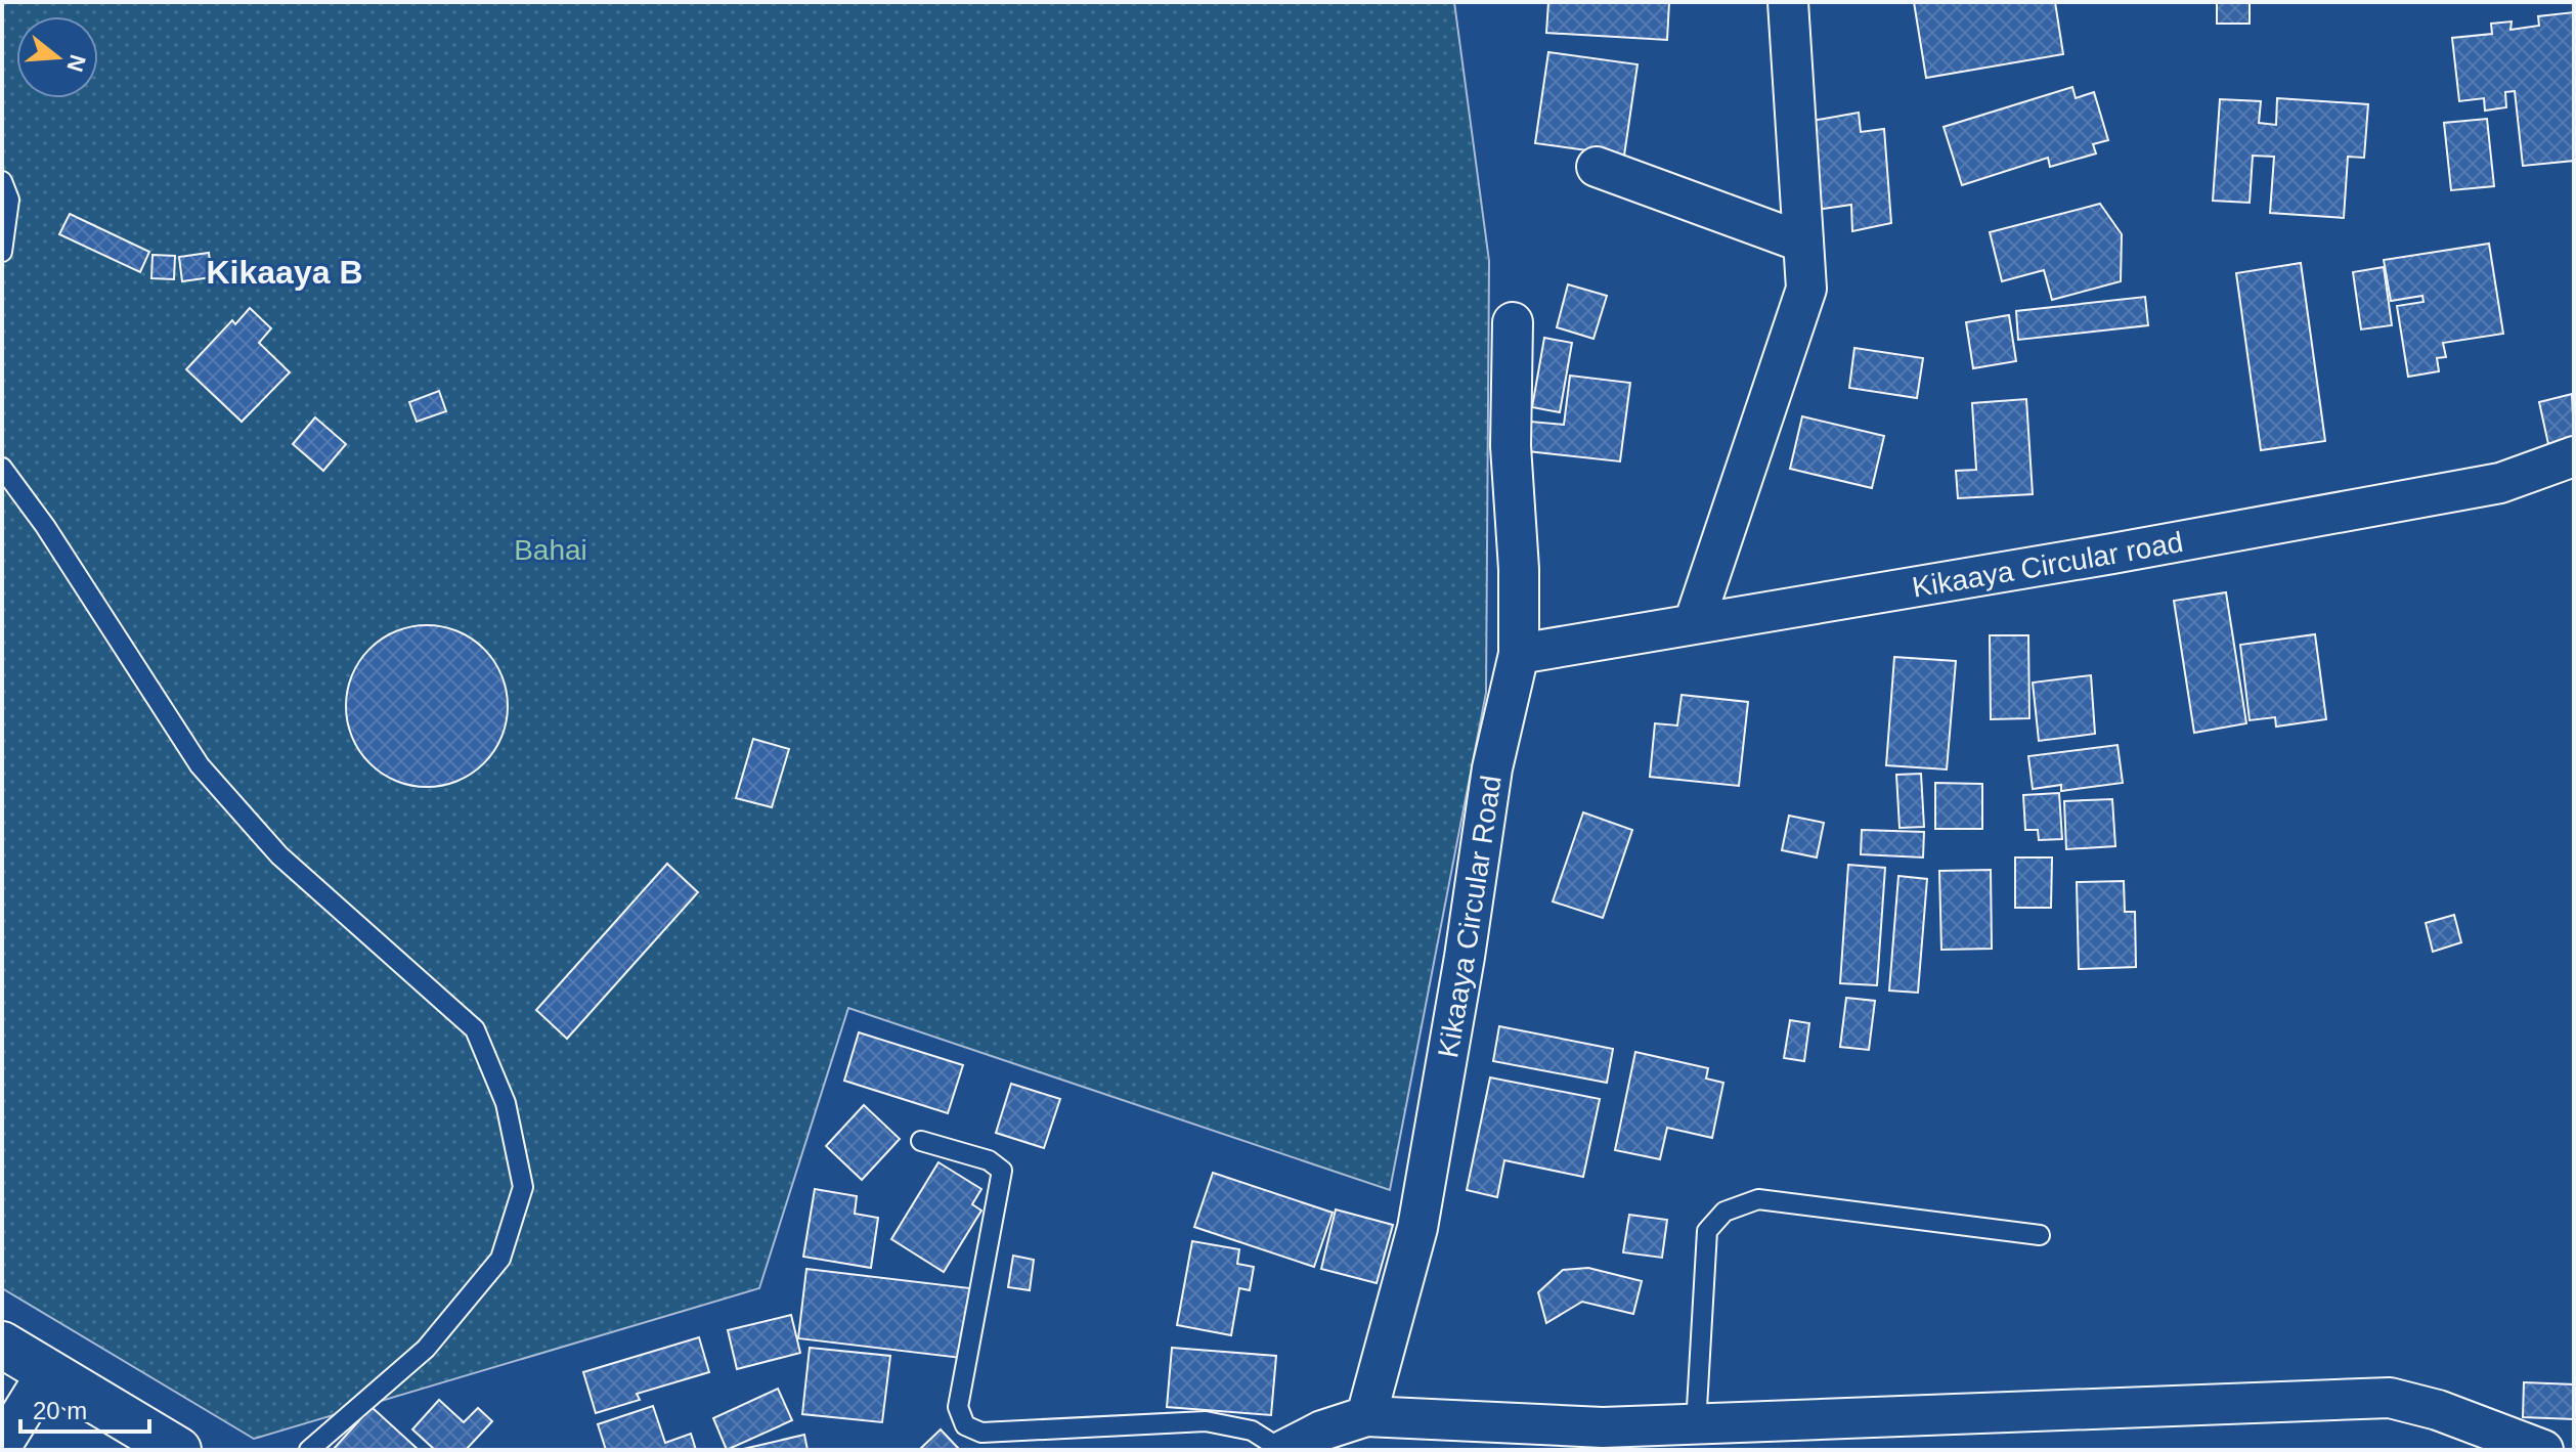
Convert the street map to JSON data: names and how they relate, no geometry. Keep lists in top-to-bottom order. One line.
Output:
{"streets":{"street":["Kikaaya Circular road","Kikaaya Circular Road"]},"crossings":[["Kikaaya Circular road","Kikaaya Circular Road"]],"districts":["Kikaaya B"],"parks":["Bahai"],"scale_bar":"20 m","north":"right"}
